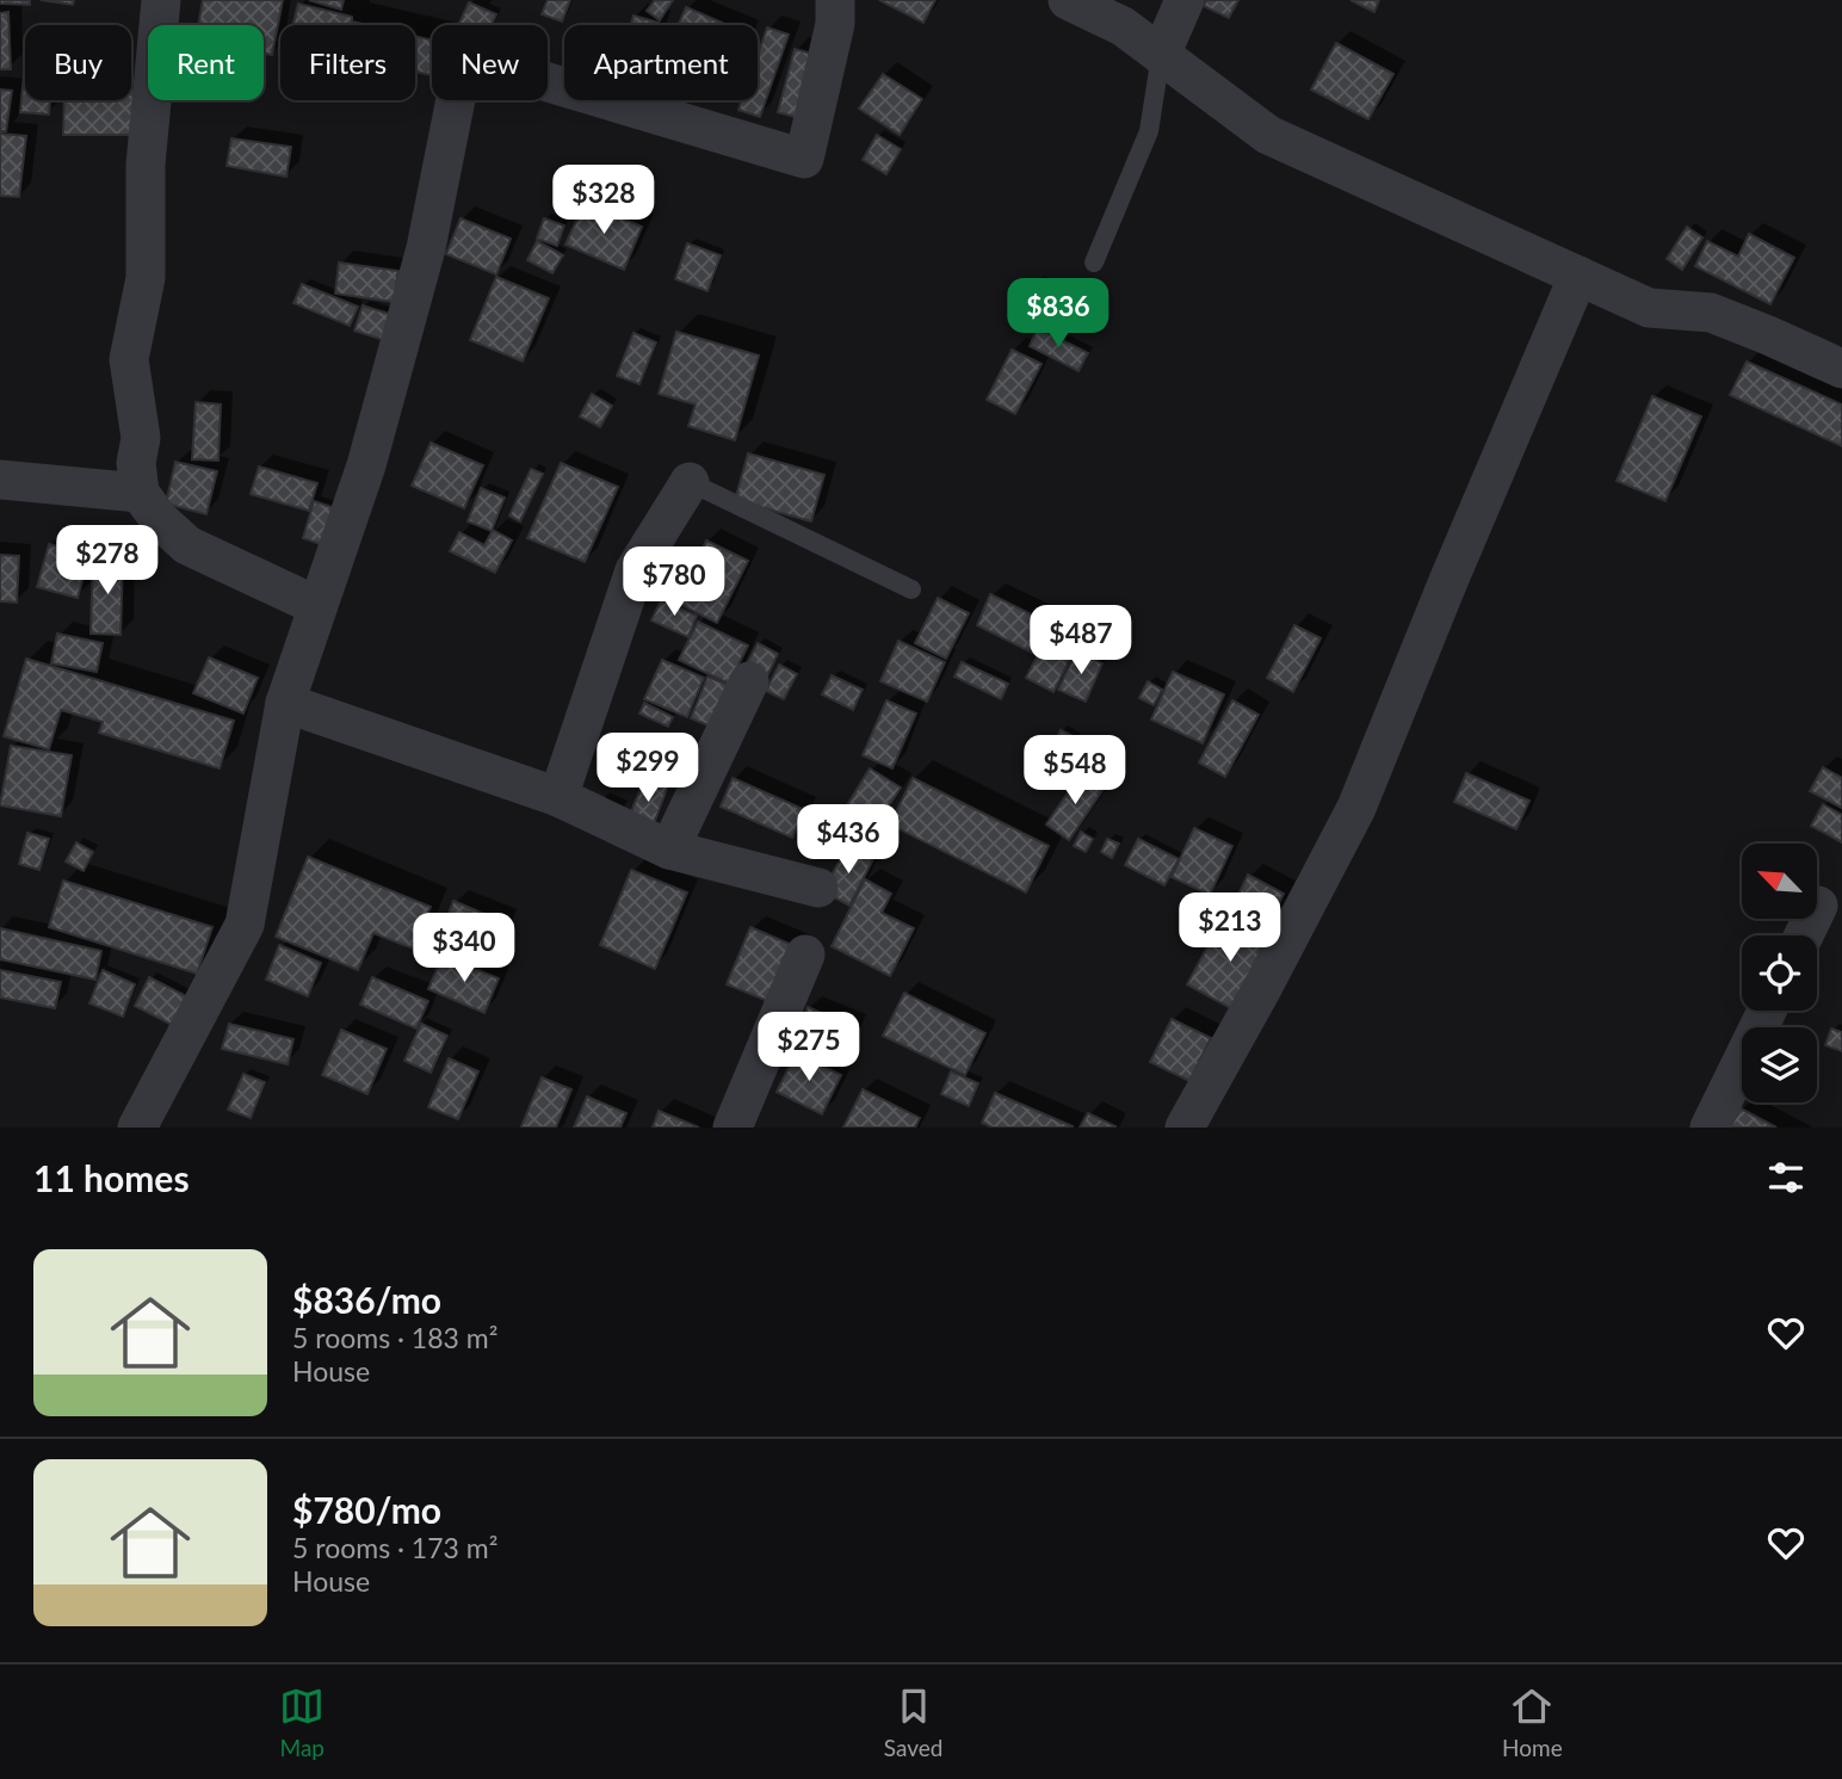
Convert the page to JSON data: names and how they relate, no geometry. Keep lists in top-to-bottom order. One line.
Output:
{"north":"top left","page":{"chip":["Buy","Rent","Filters","New","Apartment"],"price":["$328","$836","$278","$780","$487","$299","$548","$436","$213","$340","$275"],"heading":"11 homes","list":[{"name":"$836/mo","note":"5 rooms · 183 m² · House"},{"name":"$780/mo","note":"5 rooms · 173 m² · House"}],"tabs":["Map","Saved","Home"]}}
